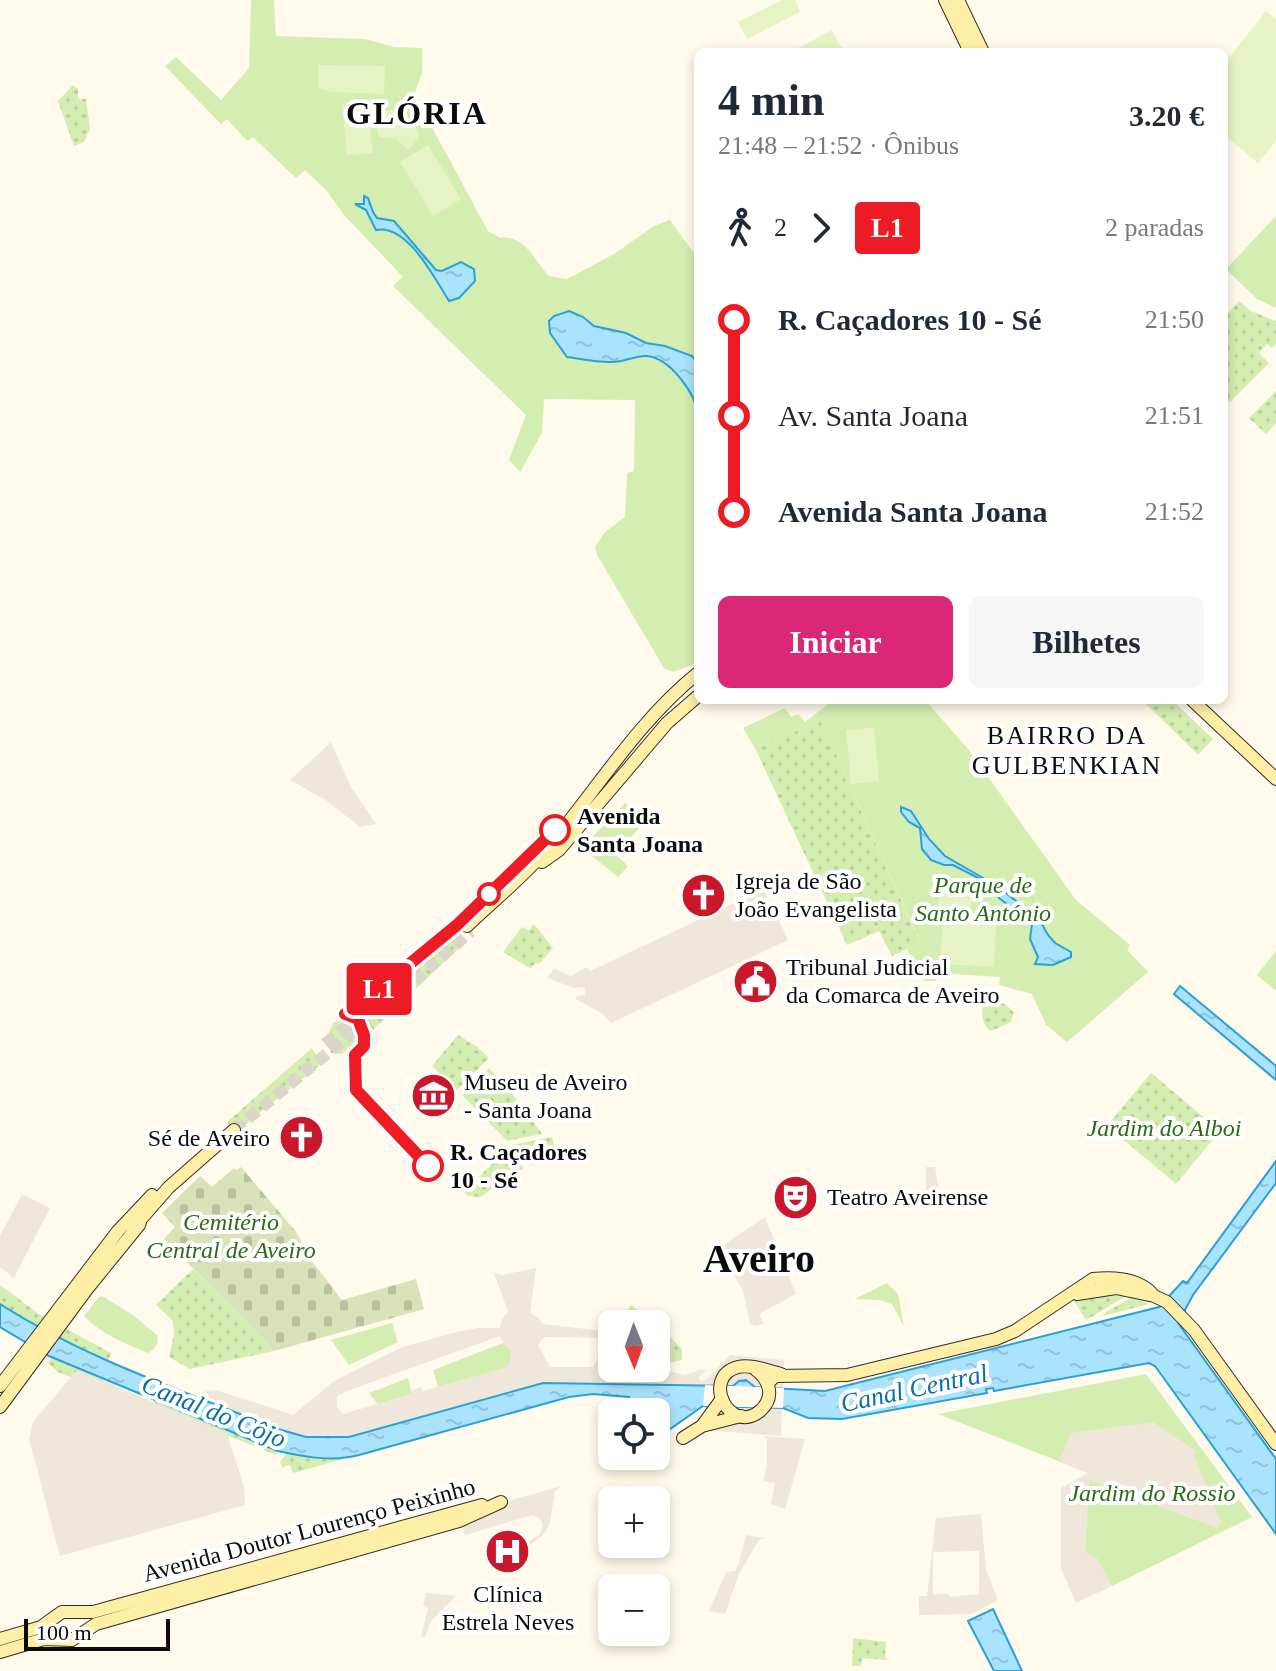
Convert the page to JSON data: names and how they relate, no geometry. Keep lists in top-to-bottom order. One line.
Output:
{"streets":{"main road":["Avenida Doutor Lourenço Peixinho"]},"districts":["GLÓRIA","BAIRRO DA GULBENKIAN","Aveiro"],"water":["Canal Central","Canal do Côjo"],"parks":["Parque de Santo António","Jardim do Alboi","Cemitério Central de Aveiro","Jardim do Rossio"],"places":{"other":["Avenida Santa Joana","R. Caçadores 10 - Sé"],"church":["Igreja de São João Evangelista","Sé de Aveiro"],"public building":["Tribunal Judicial da Comarca de Aveiro"],"museum":["Museu de Aveiro - Santa Joana"],"theatre":["Teatro Aveirense"],"hospital":["Clínica Estrela Neves"]},"lines":["bus line L1"],"scale_bar":"100 m","north":"bottom","page":{"on_map":"L1","heading":["4 min","21:48 – 21:52 · Ônibus","3.20 €"],"legs":["2","L1","2 paradas"],"list":[{"name":"R. Caçadores 10 - Sé","value":"21:50"},{"name":"Av. Santa Joana","value":"21:51"},{"name":"Avenida Santa Joana","value":"21:52"}],"buttons":["Iniciar","Bilhetes"],"map_buttons":["+","−"],"scale":"100 m"}}
